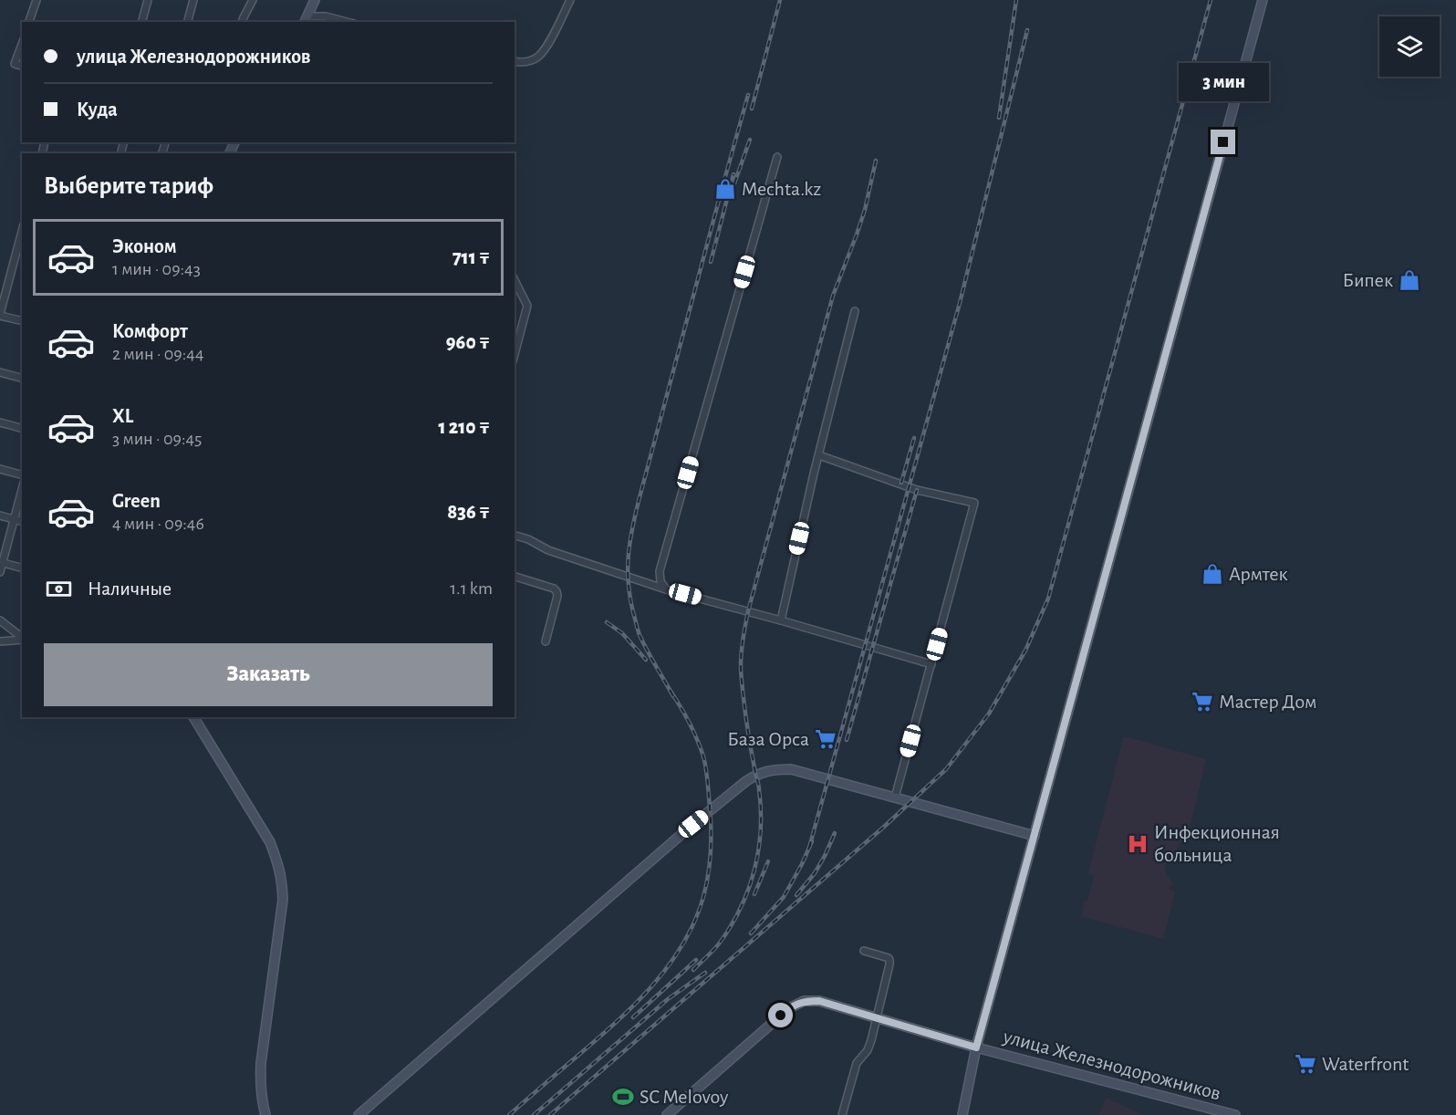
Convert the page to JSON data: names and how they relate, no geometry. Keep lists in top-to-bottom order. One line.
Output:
{"streets":{"main road":["улица Железнодорожников"]},"places":{"shop":["Mechta.kz","Бипек","Армтек"],"supermarket":["Мастер Дом","База Орса","Waterfront"],"hospital":["Инфекционная больница"],"sports":["SC Melovoy"]},"page":{"banner":["улица Железнодорожников","Куда"],"bubble":"3 мин","heading":"Выберите тариф","list":[{"name":"Эконом","note":"1 мин · 09:43","value":"711 ₸"},{"name":"Комфорт","note":"2 мин · 09:44","value":"960 ₸"},{"name":"XL","note":"3 мин · 09:45","value":"1 210 ₸"},{"name":"Green","note":"4 мин · 09:46","value":"836 ₸"}],"pay":["Наличные","1.1 km"],"buttons":"Заказать"}}
